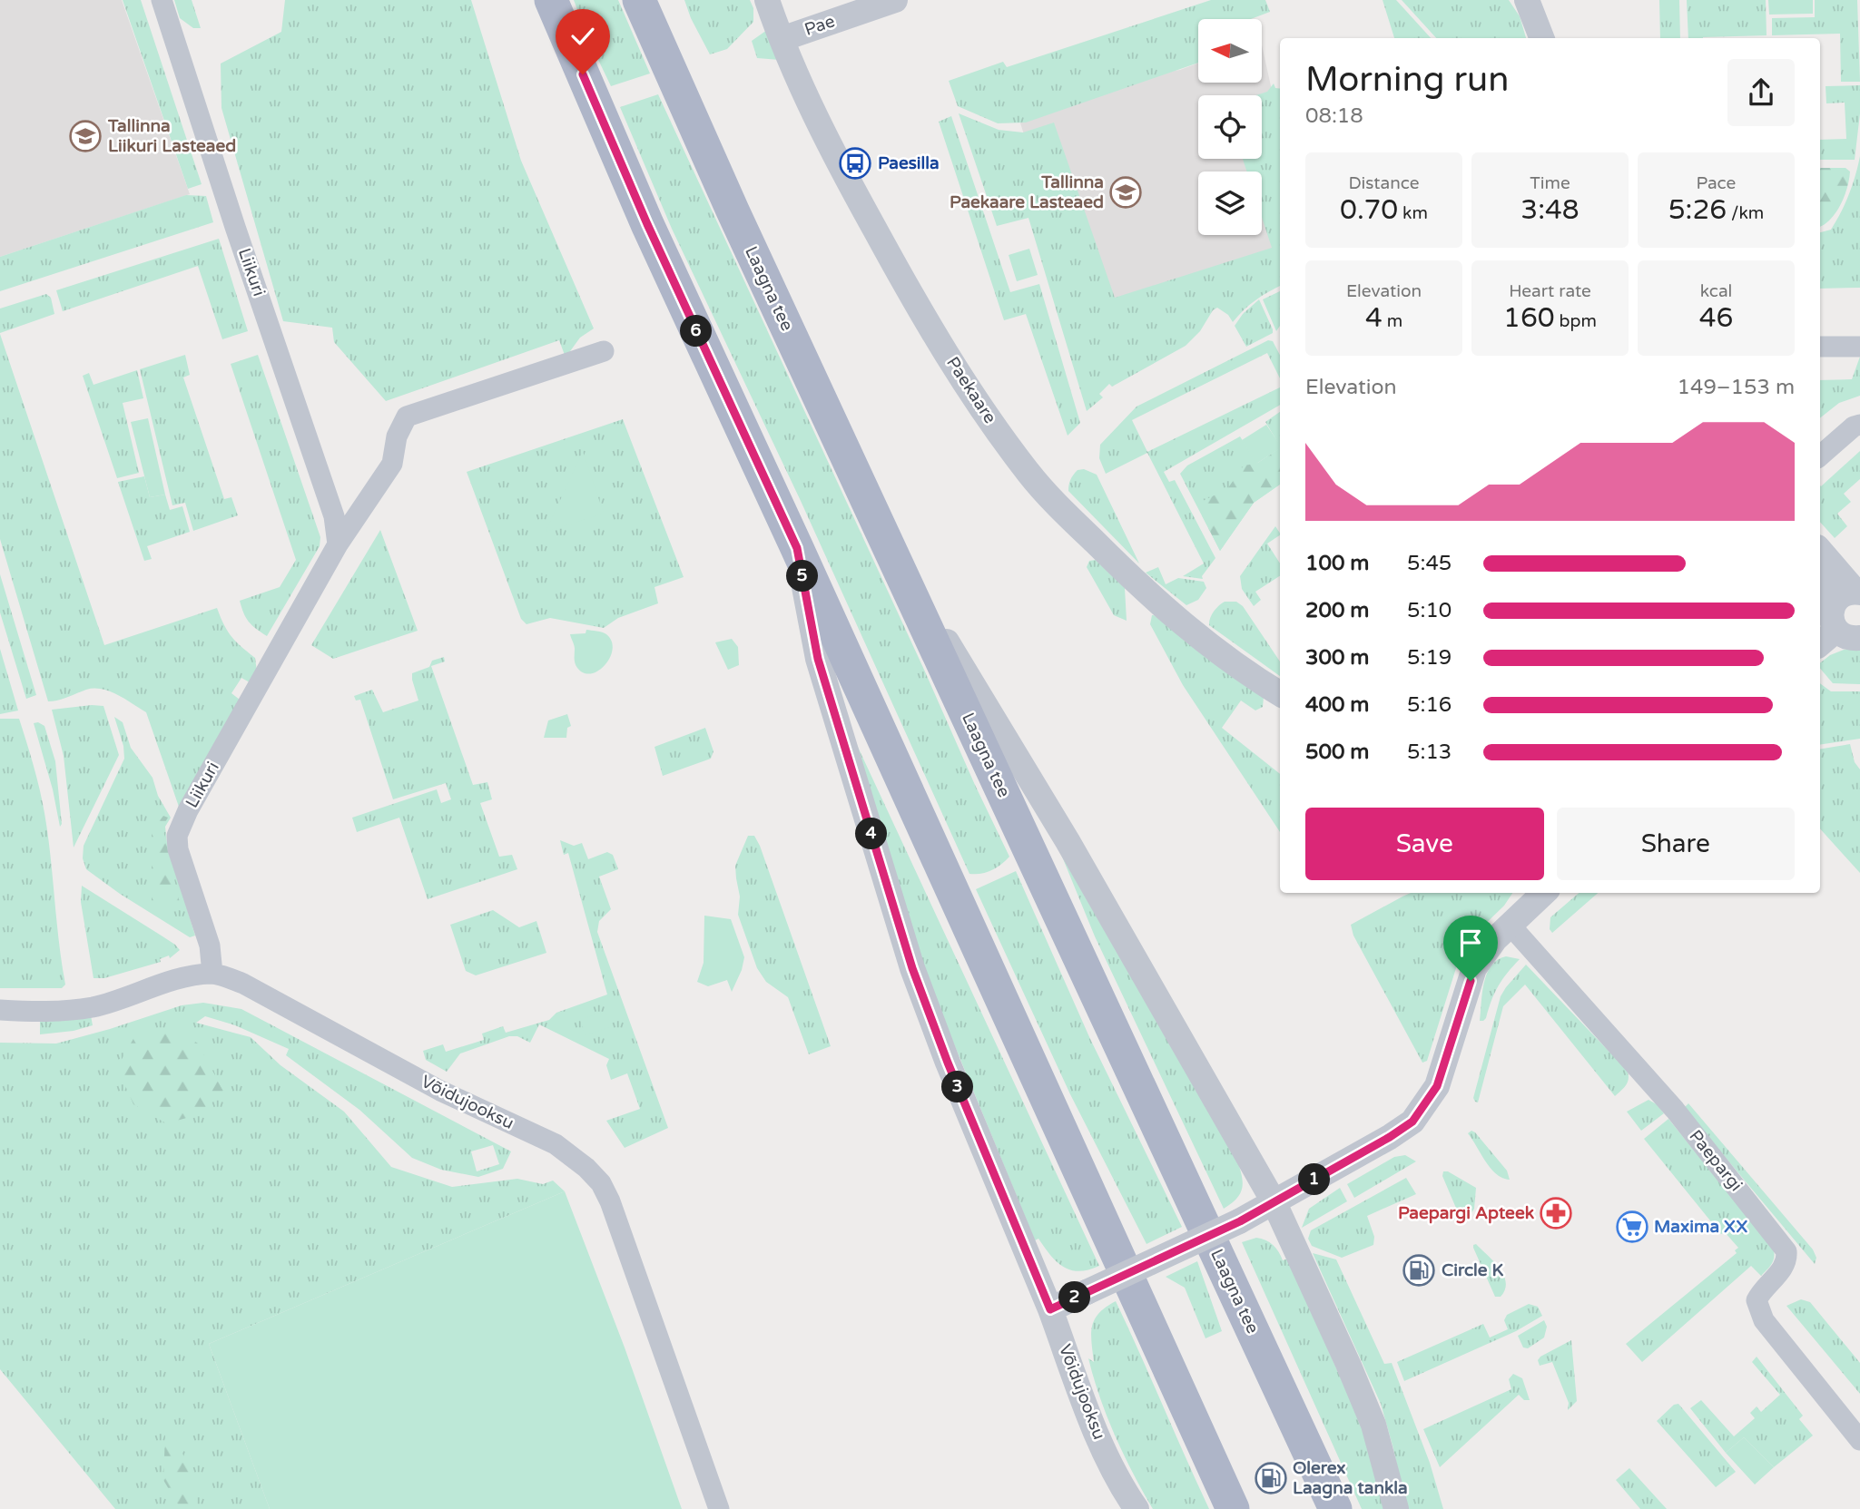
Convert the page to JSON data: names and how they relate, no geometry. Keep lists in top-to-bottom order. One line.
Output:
{"streets":{"main road":["Laagna tee"],"street":["Pae","Liikuri","Paekaare","Võidujooksu","Paepargi"]},"crossings":[["Pae","Paekaare"],["Liikuri","Võidujooksu"]],"places":{"school or university":["Tallinna Liikuri Lasteaed","Tallinna Paekaare Lasteaed"],"bus stop":["Paesilla"],"pharmacy":["Paepargi Apteek"],"supermarket":["Maxima XX"],"fuel station":["Circle K","Olerex Laagna tankla"]},"north":"left","page":{"heading":["Morning run","08:18"],"stats":[["Distance","0.70 km"],["Time","3:48"],["Pace","5:26 /km"],["Elevation","4 m"],["Heart rate","160 bpm"],["kcal","46"]],"pins":["6","5","4","3","1","2"],"chart":["Elevation","149–153 m"],"list":[{"name":"100 m","note":"5:45"},{"name":"200 m","note":"5:10"},{"name":"300 m","note":"5:19"},{"name":"400 m","note":"5:16"},{"name":"500 m","note":"5:13"}],"buttons":["Save","Share"]}}
